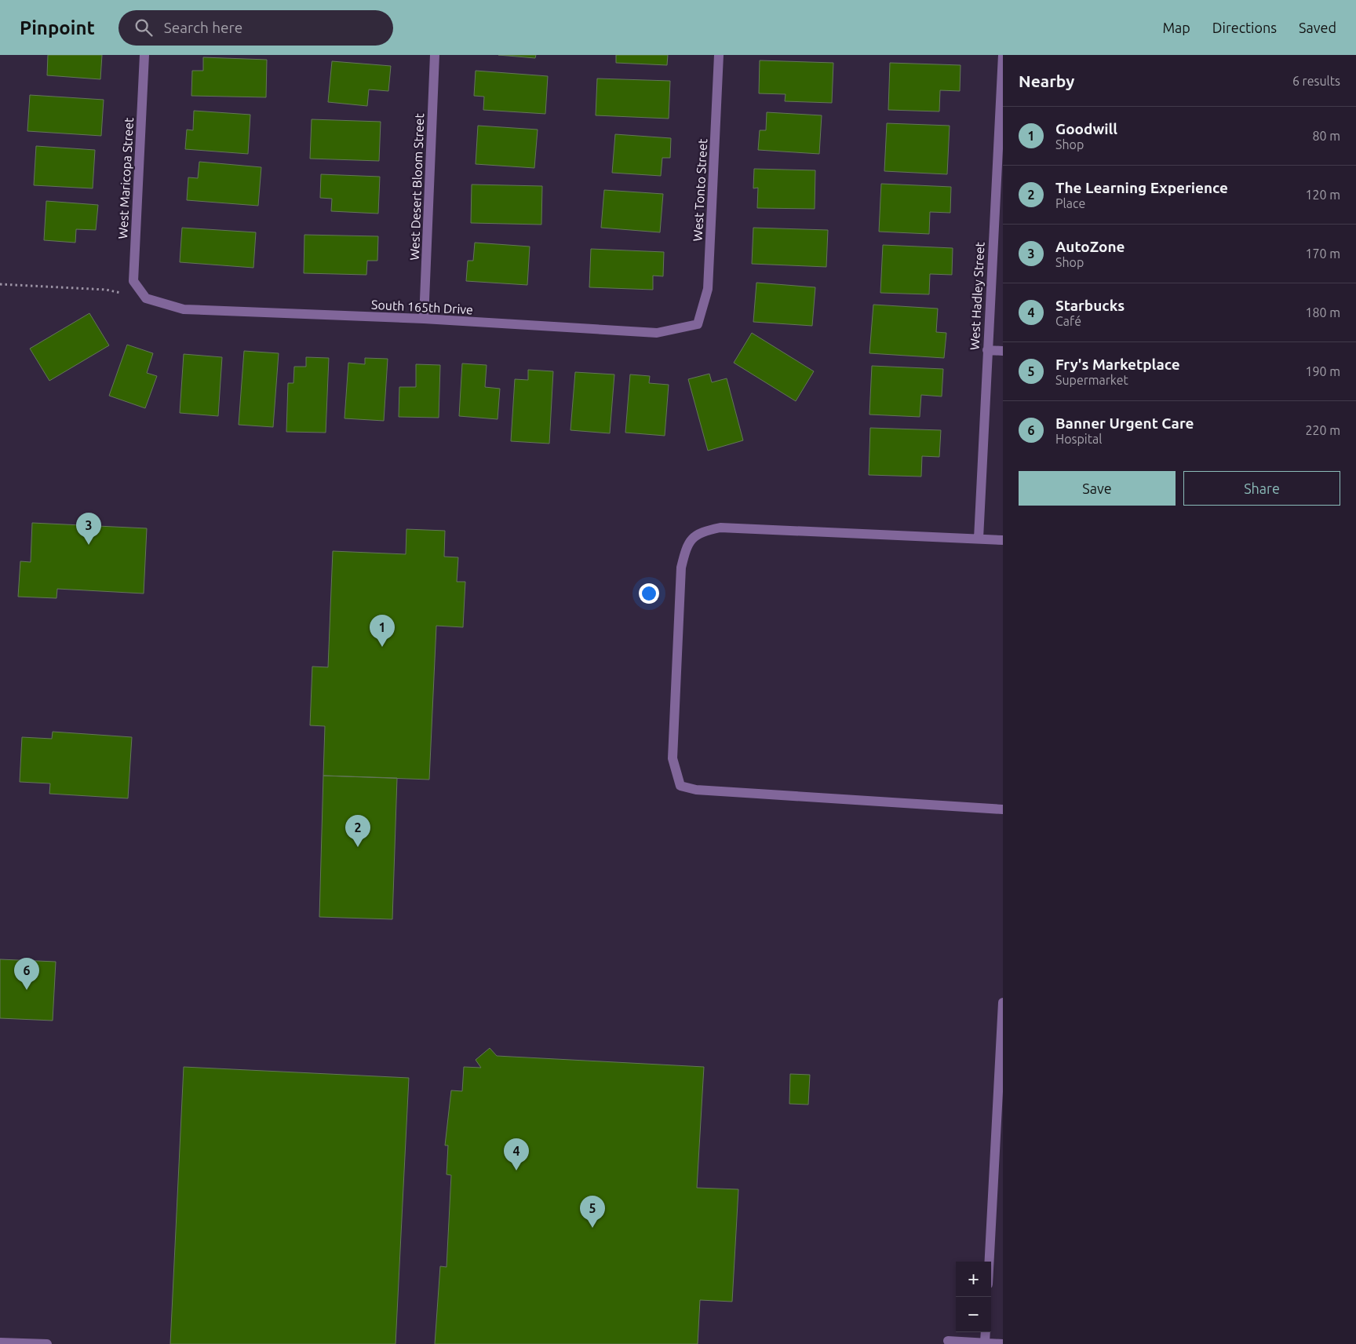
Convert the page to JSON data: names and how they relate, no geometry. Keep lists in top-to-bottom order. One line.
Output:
{"streets":{"street":["West Maricopa Street","West Desert Bloom Street","West Tonto Street","West Hadley Street","South 165th Drive"]},"crossings":[["West Maricopa Street","South 165th Drive"],["West Desert Bloom Street","South 165th Drive"],["West Tonto Street","South 165th Drive"]],"page":{"header":"Pinpoint","search":"Search here","nav":["Map","Directions","Saved"],"heading":["Nearby","6 results"],"list":[{"mark":"1","name":"Goodwill","note":"Shop","value":"80 m"},{"mark":"2","name":"The Learning Experience","note":"Place","value":"120 m"},{"mark":"3","name":"AutoZone","note":"Shop","value":"170 m"},{"mark":"4","name":"Starbucks","note":"Café","value":"180 m"},{"mark":"5","name":"Fry's Marketplace","note":"Supermarket","value":"190 m"},{"mark":"6","name":"Banner Urgent Care","note":"Hospital","value":"220 m"}],"buttons":["Save","Share"],"pins":["3","1","2","6","4","5"],"map_buttons":["+","−"]}}
